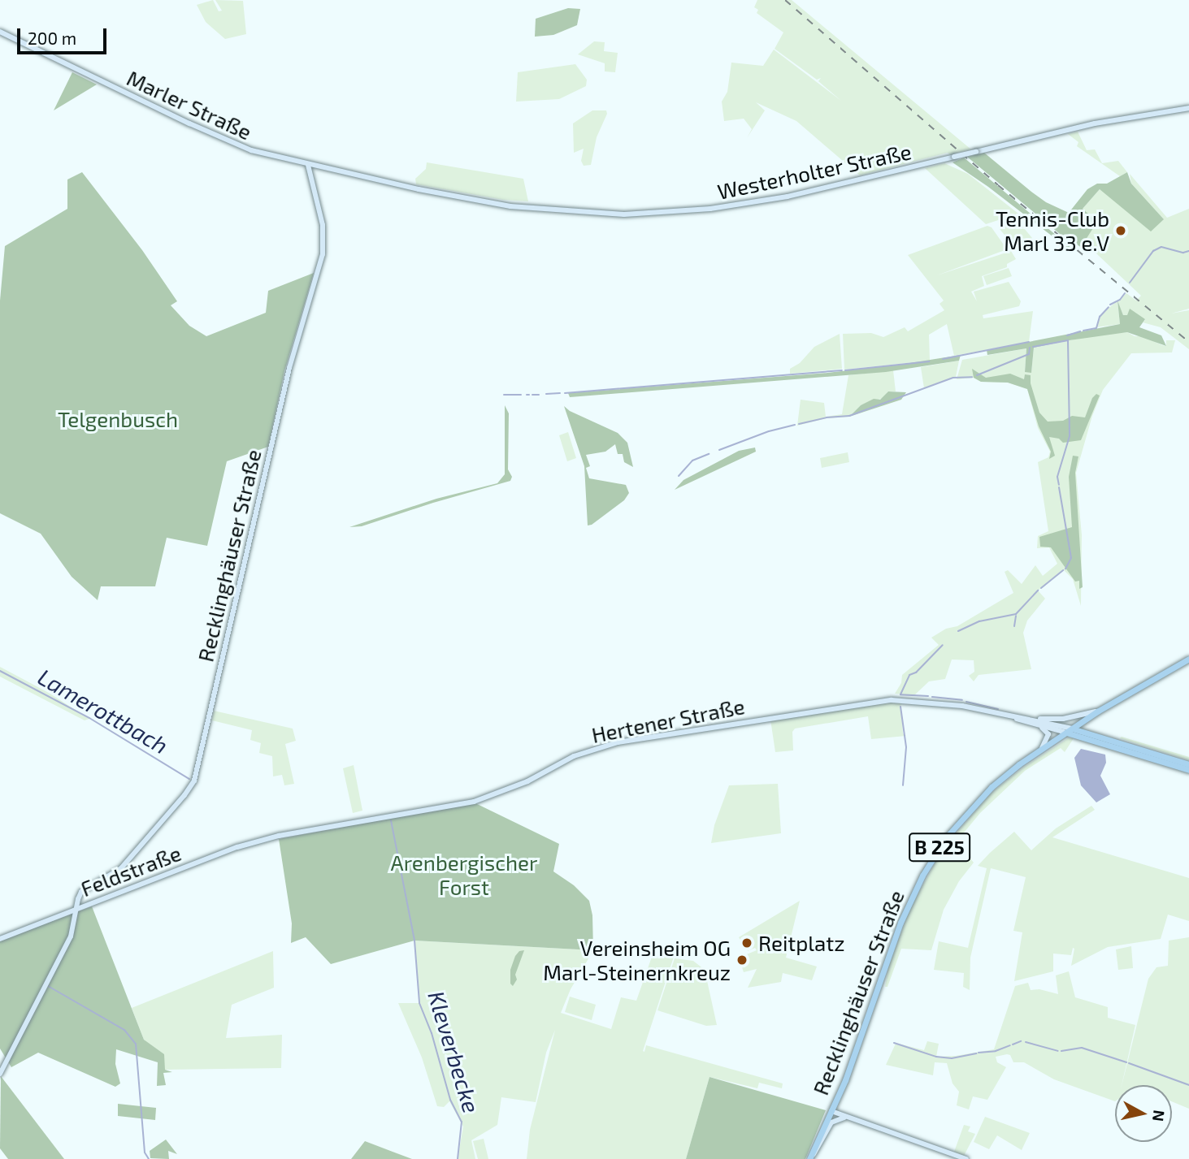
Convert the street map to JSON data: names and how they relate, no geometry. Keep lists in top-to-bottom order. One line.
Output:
{"streets":{"main road":["Marler Straße","Westerholter Straße","Recklinghäuser Straße","Hertener Straße","B 225","Feldstraße"]},"crossings":[["Marler Straße","Westerholter Straße"],["Marler Straße","Recklinghäuser Straße"],["Westerholter Straße","Recklinghäuser Straße"],["Recklinghäuser Straße","Hertener Straße"],["Recklinghäuser Straße","B 225"],["Recklinghäuser Straße","Feldstraße"],["Hertener Straße","Feldstraße"]],"water":["Lamerottbach","Kleverbecke"],"parks":["Telgenbusch","Arenbergischer Forst"],"places":["Tennis-Club Marl 33 e.V","Reitplatz","Vereinsheim OG Marl-Steinernkreuz"],"scale_bar":"200 m","north":"right"}
